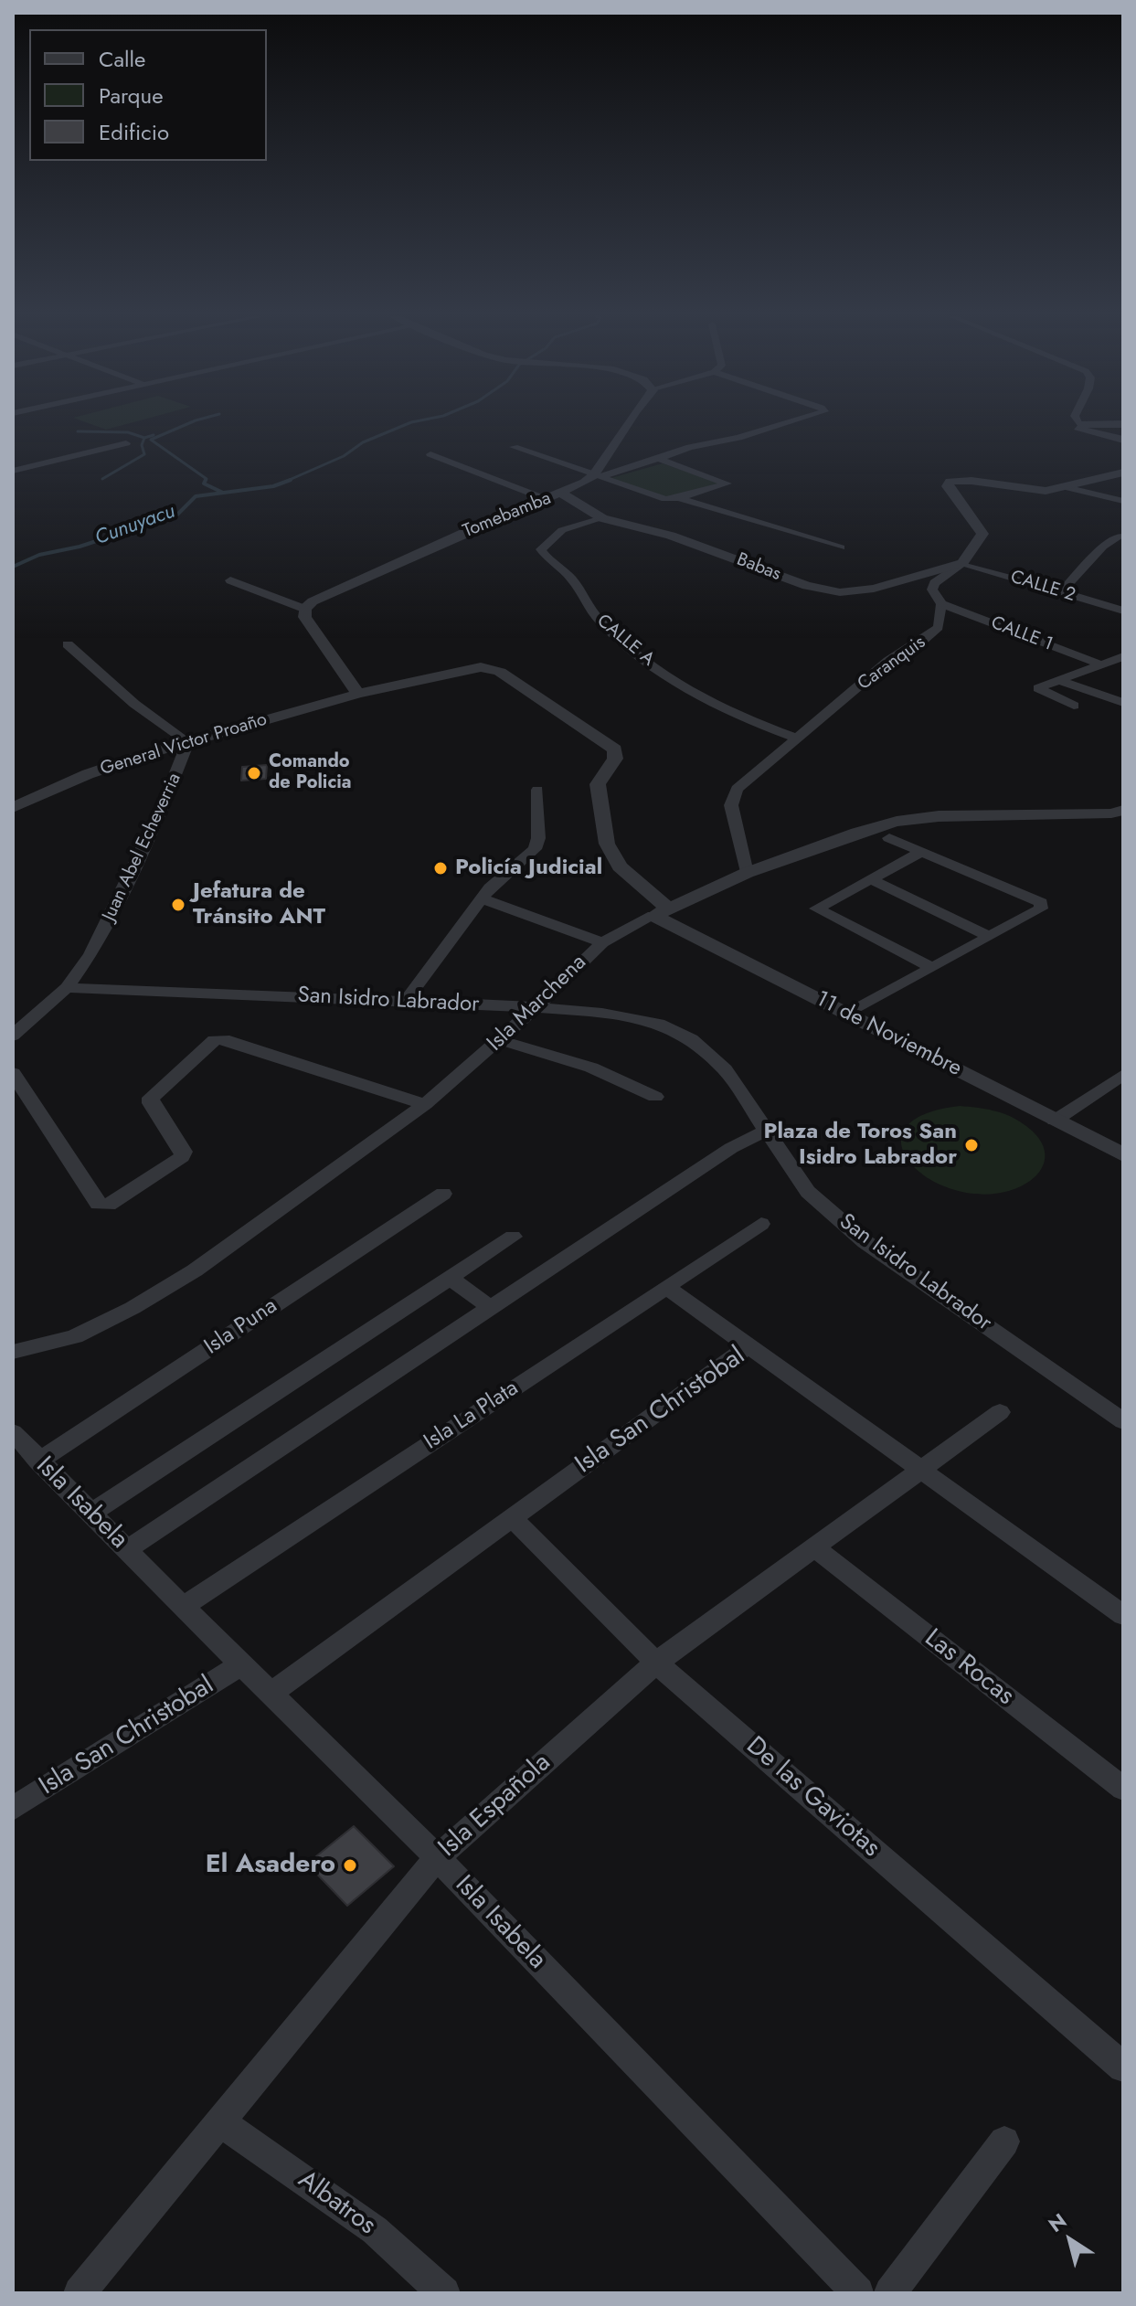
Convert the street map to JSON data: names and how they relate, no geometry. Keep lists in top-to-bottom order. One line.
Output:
{"streets":{"street":["Tomebamba","Babas","CALLE 2","CALLE 1","CALLE A","Caranquis","General Victor Proaño","Juan Abel Echeverria","San Isidro Labrador","Isla Marchena","11 de Noviembre","Isla Puna","Isla San Christobal","Isla La Plata","Isla Isabela","Las Rocas","De las Gaviotas","Isla Española","Albatros"]},"crossings":[["Tomebamba","Babas"],["Babas","CALLE 2"],["Babas","CALLE A"],["Babas","Caranquis"],["CALLE 2","Caranquis"],["CALLE 1","Caranquis"],["CALLE A","Caranquis"],["Caranquis","Isla Marchena"],["General Victor Proaño","Juan Abel Echeverria"],["General Victor Proaño","11 de Noviembre"],["Juan Abel Echeverria","San Isidro Labrador"],["San Isidro Labrador","Isla Marchena"],["Isla Marchena","11 de Noviembre"],["Isla Puna","Isla Isabela"],["Isla San Christobal","Isla Isabela"],["Isla San Christobal","De las Gaviotas"],["Isla San Christobal","Isla Española"],["Isla La Plata","Isla Isabela"],["Isla Isabela","Isla Española"],["Las Rocas","Isla Española"],["De las Gaviotas","Isla Española"],["Isla Española","Albatros"]],"water":["Cunuyacu"],"places":["Comando de Policia","Policía Judicial","Jefatura de Tránsito ANT","Plaza de Toros San Isidro Labrador","El Asadero"],"legend":["Calle","Parque","Edificio"],"north":"top left"}
